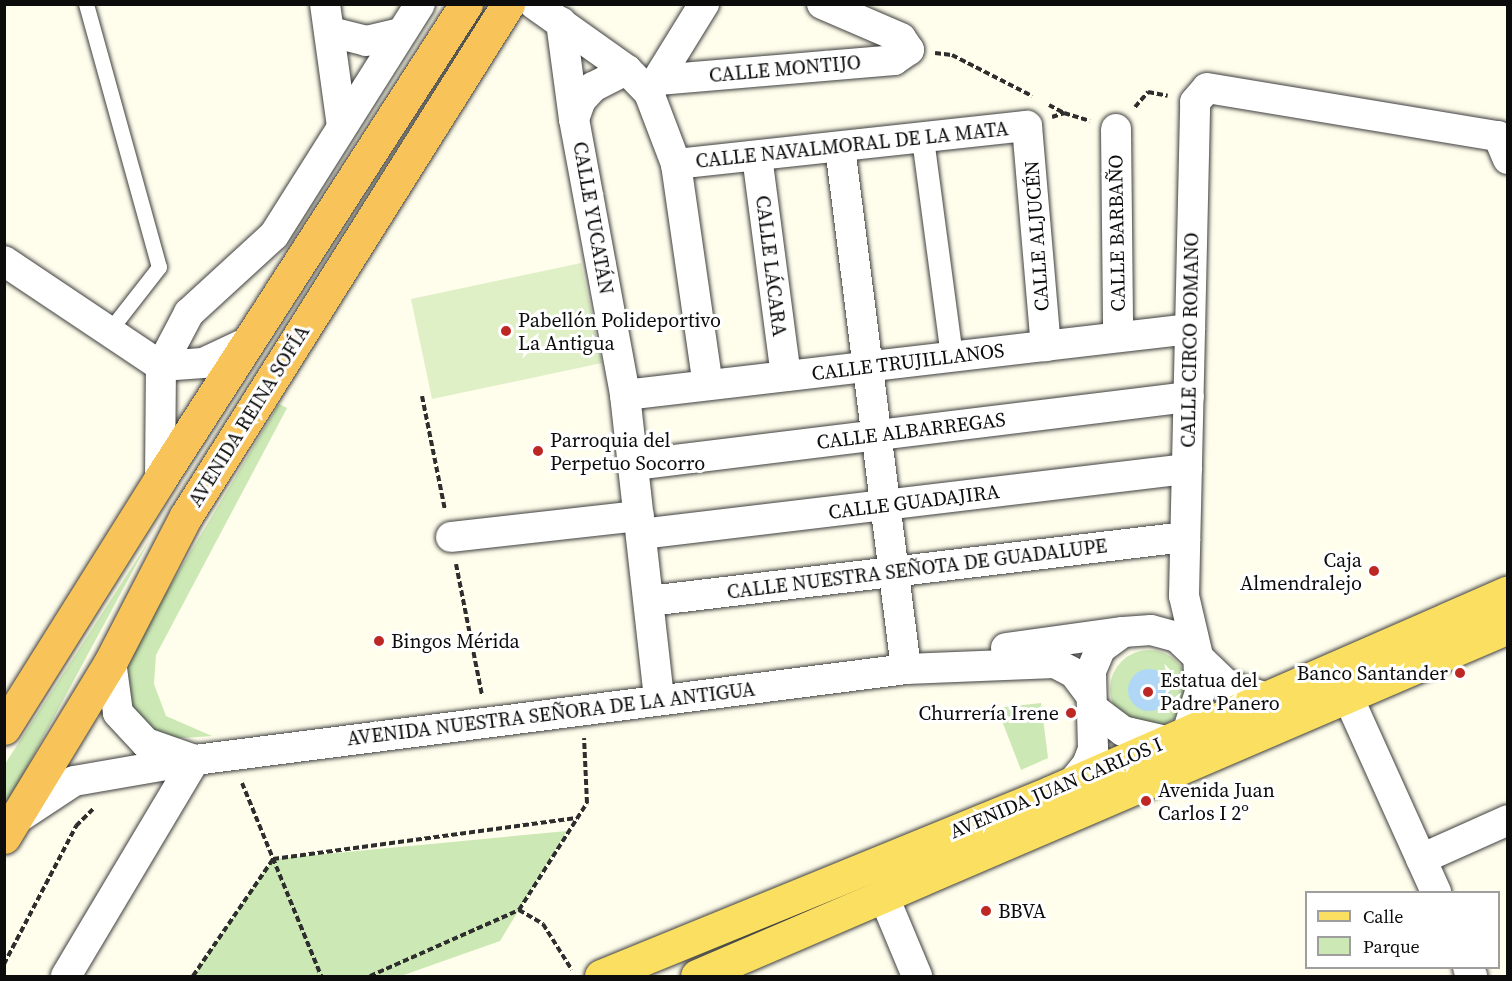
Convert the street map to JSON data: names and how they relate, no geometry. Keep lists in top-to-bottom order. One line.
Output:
{"streets":{"highway":["AVENIDA REINA SOFÍA"],"main road":["AVENIDA JUAN CARLOS I"],"street":["CALLE MONTIJO","CALLE NAVALMORAL DE LA MATA","CALLE YUCATÁN","CALLE BARBAÑO","CALLE ALJUCÉN","CALLE LÁCARA","CALLE CIRCO ROMANO","CALLE TRUJILLANOS","CALLE ALBARREGAS","CALLE GUADAJIRA","CALLE NUESTRA SEÑOTA DE GUADALUPE","AVENIDA NUESTRA SEÑORA DE LA ANTIGUA"]},"crossings":[["CALLE NAVALMORAL DE LA MATA","CALLE ALJUCÉN"],["CALLE NAVALMORAL DE LA MATA","CALLE LÁCARA"],["CALLE YUCATÁN","CALLE TRUJILLANOS"],["CALLE YUCATÁN","CALLE ALBARREGAS"],["CALLE YUCATÁN","CALLE GUADAJIRA"],["CALLE YUCATÁN","CALLE NUESTRA SEÑOTA DE GUADALUPE"],["CALLE YUCATÁN","AVENIDA NUESTRA SEÑORA DE LA ANTIGUA"],["CALLE BARBAÑO","CALLE TRUJILLANOS"],["CALLE ALJUCÉN","CALLE TRUJILLANOS"],["CALLE LÁCARA","CALLE TRUJILLANOS"],["CALLE CIRCO ROMANO","CALLE TRUJILLANOS"],["CALLE CIRCO ROMANO","CALLE ALBARREGAS"],["CALLE CIRCO ROMANO","CALLE GUADAJIRA"],["CALLE CIRCO ROMANO","CALLE NUESTRA SEÑOTA DE GUADALUPE"],["CALLE CIRCO ROMANO","AVENIDA NUESTRA SEÑORA DE LA ANTIGUA"],["CALLE CIRCO ROMANO","AVENIDA JUAN CARLOS I"],["AVENIDA REINA SOFÍA","AVENIDA NUESTRA SEÑORA DE LA ANTIGUA"],["AVENIDA NUESTRA SEÑORA DE LA ANTIGUA","AVENIDA JUAN CARLOS I"]],"places":["Pabellón Polideportivo La Antigua","Parroquia del Perpetuo Socorro","Caja Almendralejo","Bingos Mérida","Banco Santander","Estatua del Padre Panero","Churrería Irene","Avenida Juan Carlos I 2º","BBVA"],"legend":["Calle","Parque"]}
